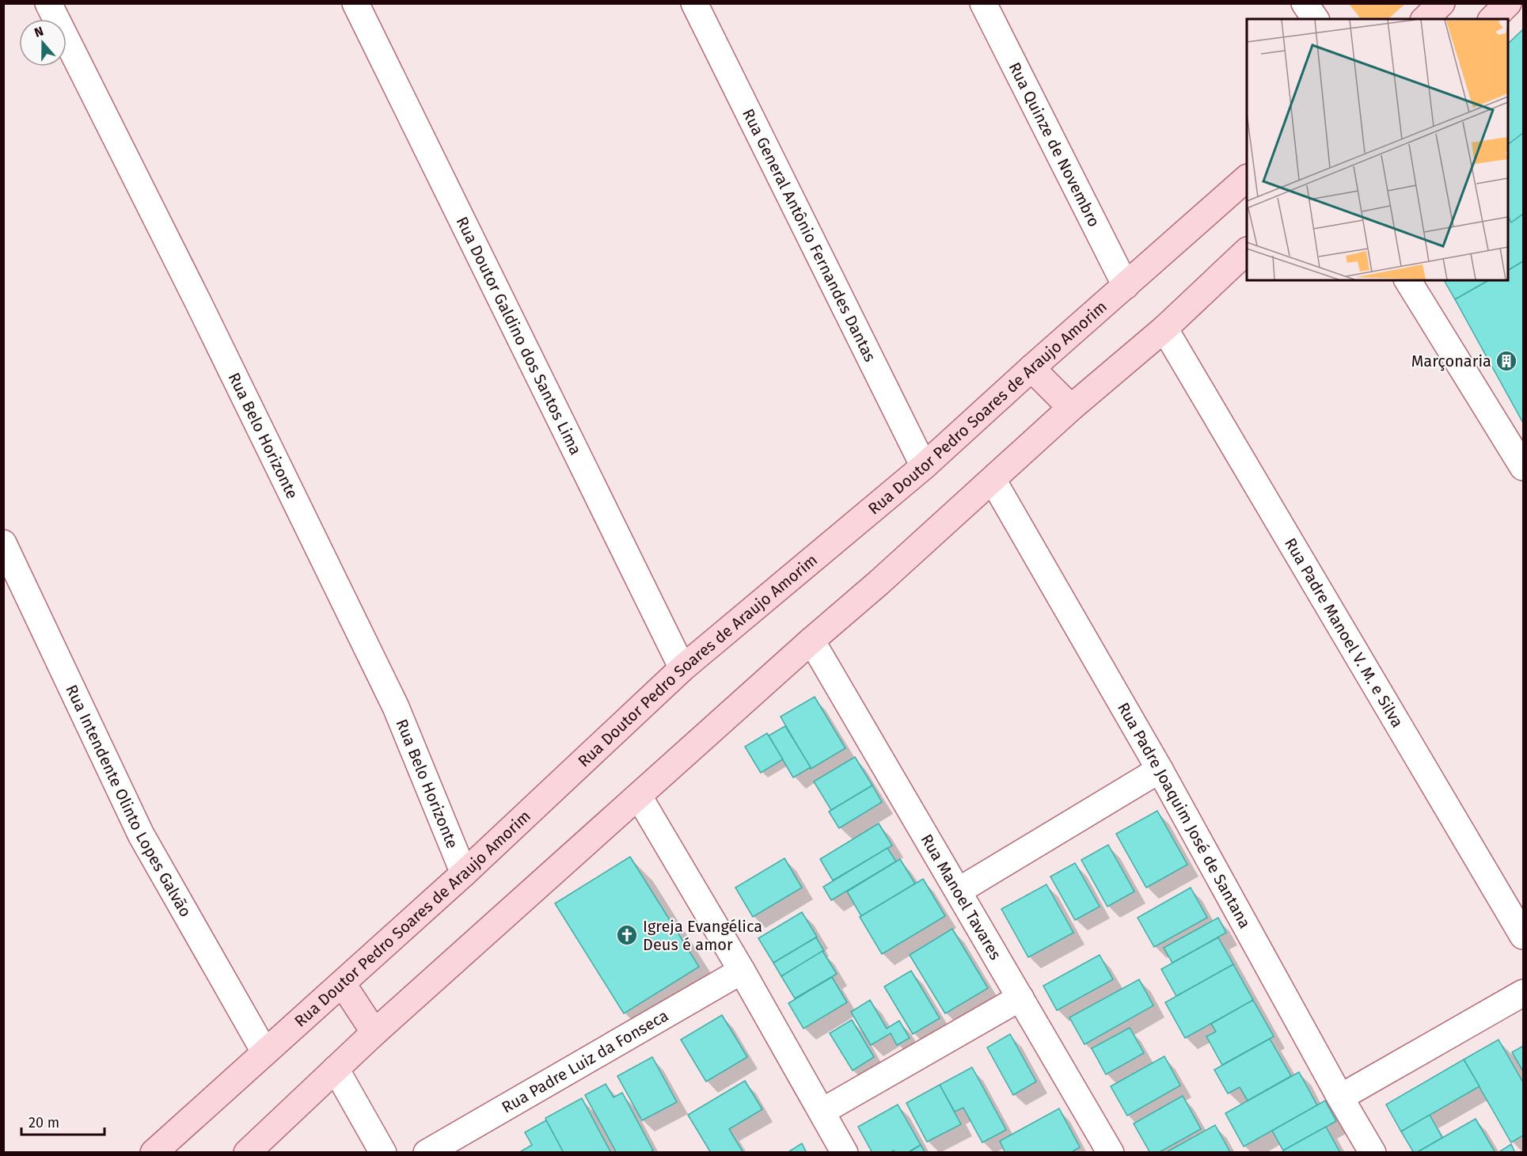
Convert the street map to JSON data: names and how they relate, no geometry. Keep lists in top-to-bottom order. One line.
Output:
{"streets":{"street":["Rua Quinze de Novembro","Rua General Antônio Fernandes Dantas","Rua Doutor Galdino dos Santos Lima","Rua Doutor Pedro Soares de Araujo Amorim","Rua Belo Horizonte","Rua Padre Manoel V. M. e Silva","Rua Intendente Olinto Lopes Galvão","Rua Padre Joaquim José de Santana","Rua Manoel Tavares","Rua Padre Luiz da Fonseca"]},"crossings":[["Rua Quinze de Novembro","Rua Doutor Pedro Soares de Araujo Amorim"],["Rua General Antônio Fernandes Dantas","Rua Doutor Pedro Soares de Araujo Amorim"],["Rua Doutor Galdino dos Santos Lima","Rua Doutor Pedro Soares de Araujo Amorim"],["Rua Doutor Pedro Soares de Araujo Amorim","Rua Belo Horizonte"],["Rua Doutor Pedro Soares de Araujo Amorim","Rua Intendente Olinto Lopes Galvão"]],"places":{"building":["Marçonaria"],"church":["Igreja Evangélica Deus é amor"]},"scale_bar":"20 m","north":"top"}
